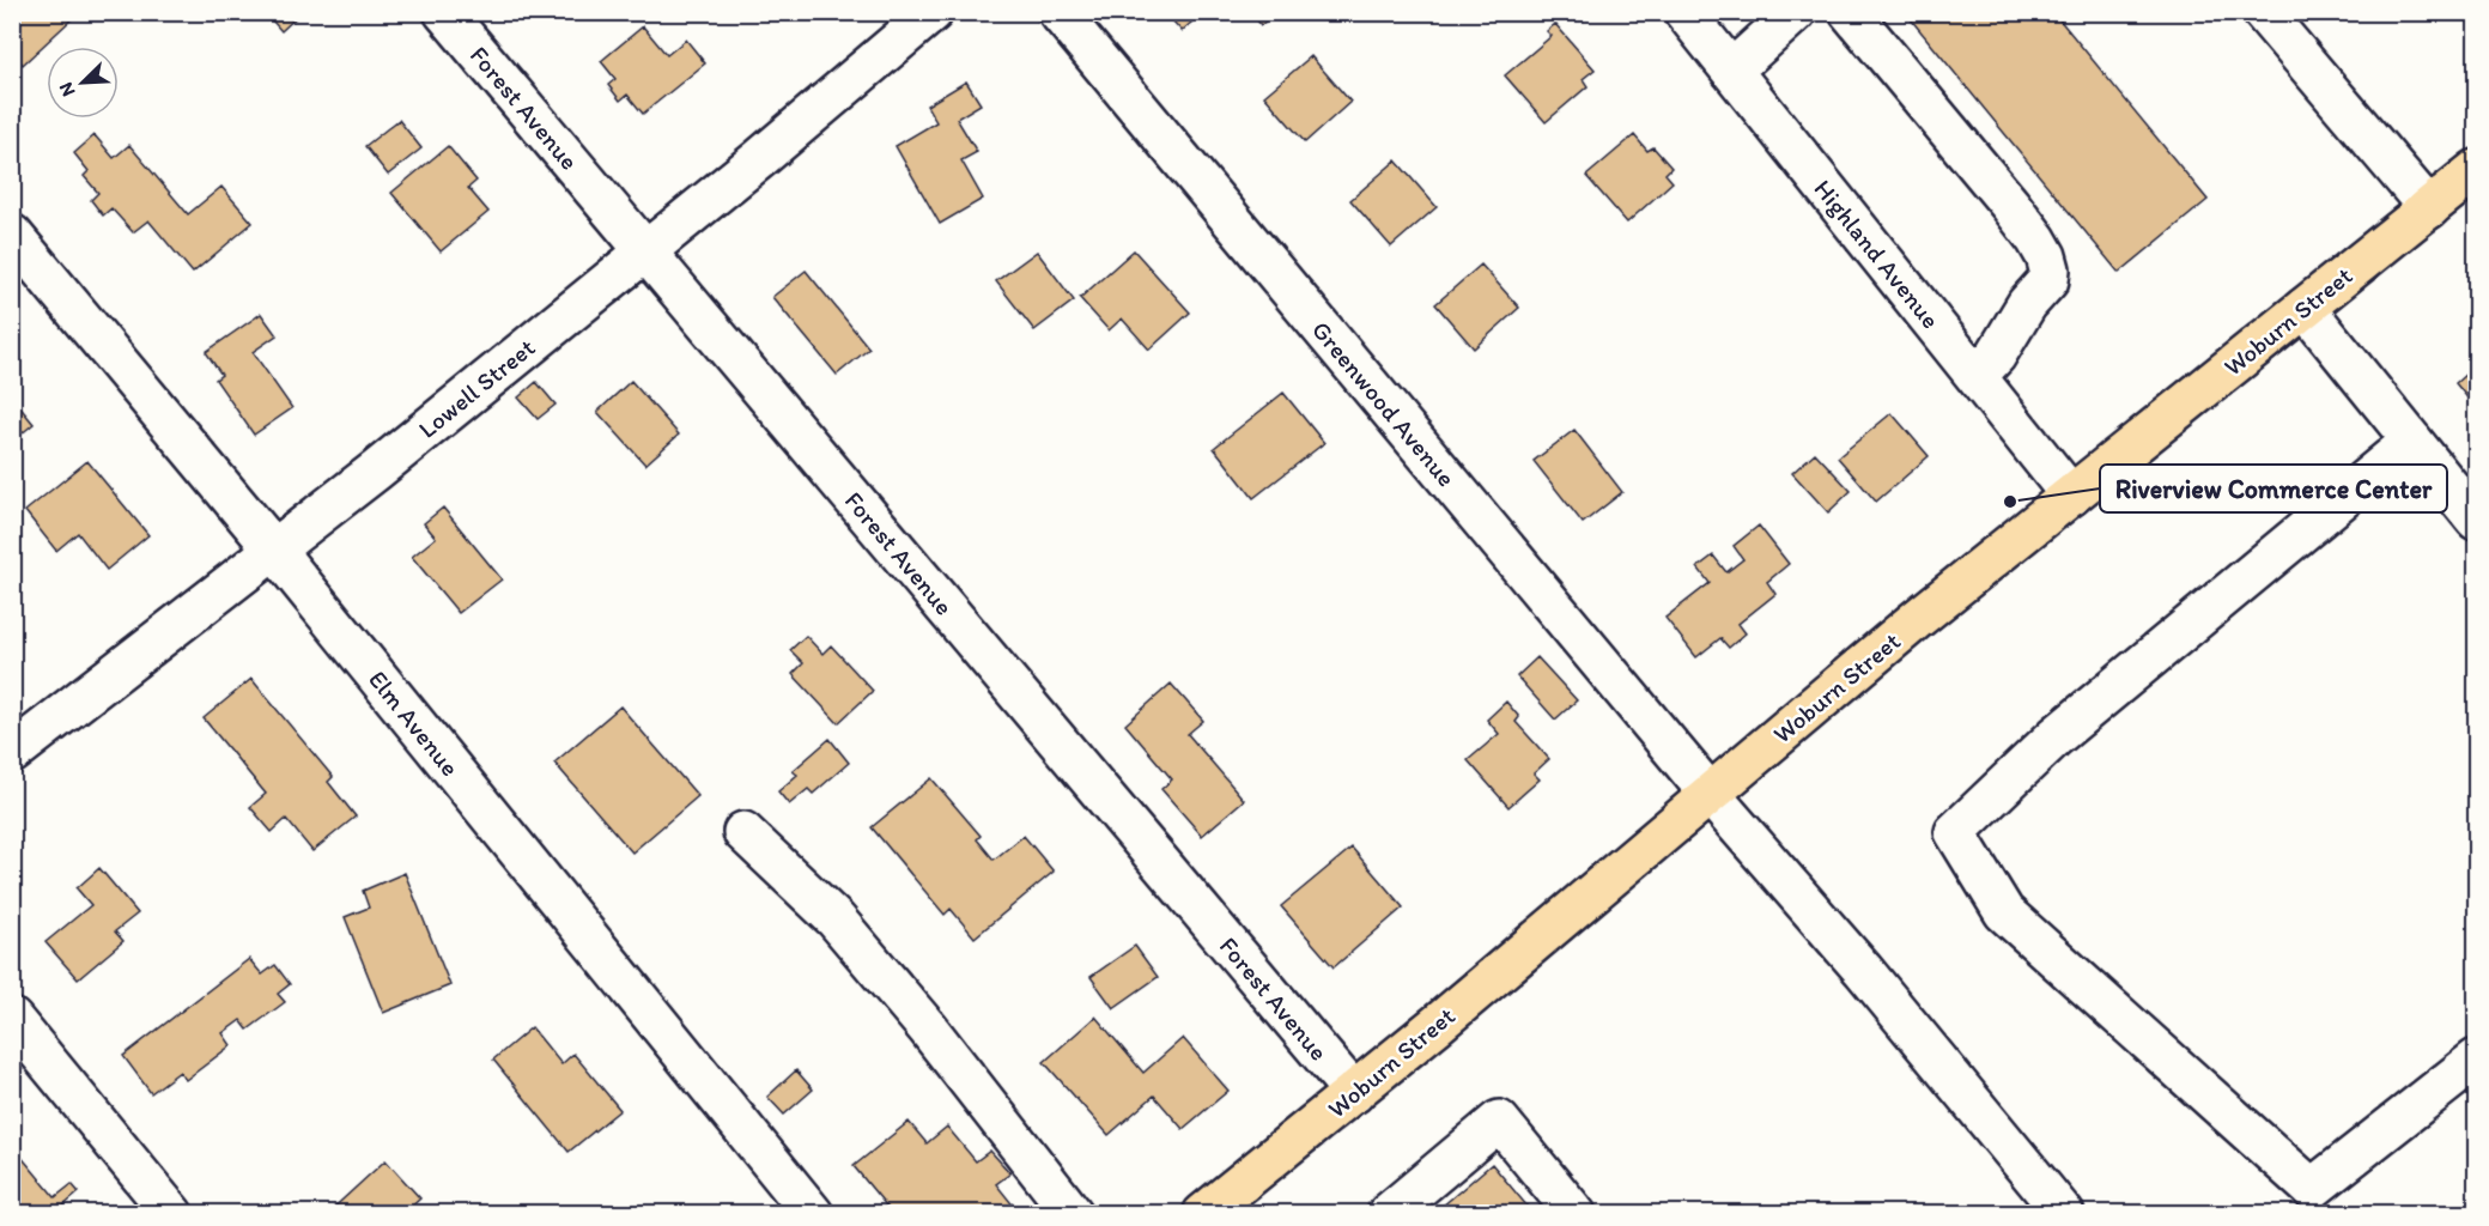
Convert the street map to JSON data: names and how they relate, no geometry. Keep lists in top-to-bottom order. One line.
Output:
{"streets":{"main road":["Woburn Street"],"street":["Forest Avenue","Highland Avenue","Lowell Street","Greenwood Avenue","Elm Avenue"]},"crossings":[["Forest Avenue","Woburn Street"],["Forest Avenue","Lowell Street"],["Highland Avenue","Woburn Street"],["Woburn Street","Greenwood Avenue"],["Lowell Street","Elm Avenue"]],"places":["Riverview Commerce Center"],"north":"bottom left"}
